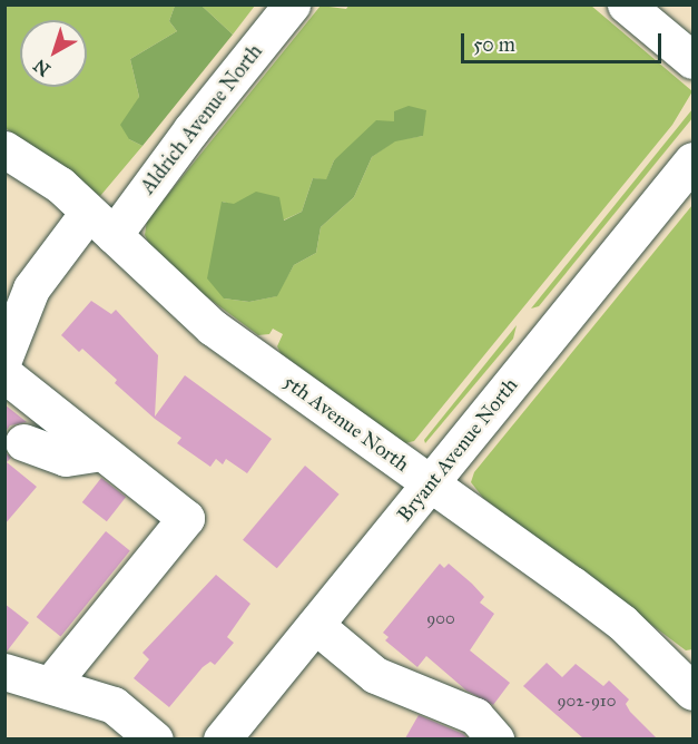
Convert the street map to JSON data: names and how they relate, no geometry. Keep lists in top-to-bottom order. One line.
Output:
{"streets":{"street":["Aldrich Avenue North","5th Avenue North","Bryant Avenue North"]},"crossings":[["Aldrich Avenue North","5th Avenue North"],["5th Avenue North","Bryant Avenue North"]],"house_numbers":["900","902-910"],"scale_bar":"50 m","north":"bottom left"}
